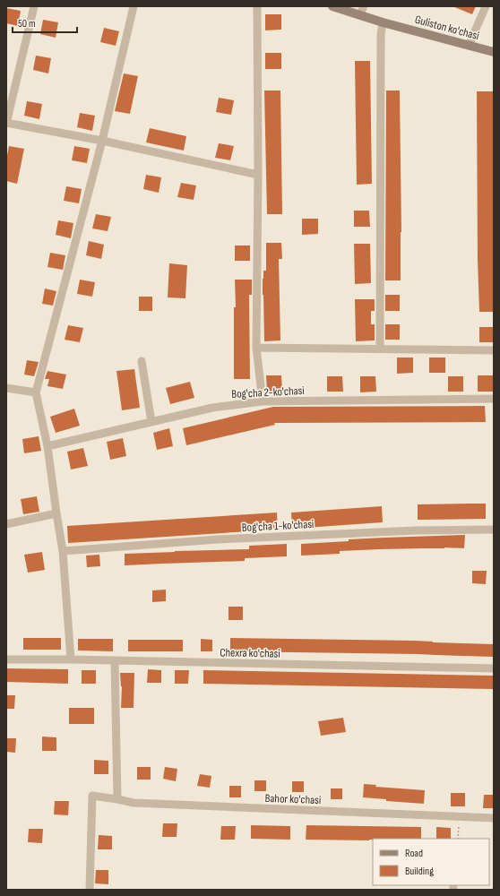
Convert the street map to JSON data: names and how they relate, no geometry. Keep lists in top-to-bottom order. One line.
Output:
{"streets":{"main road":["Guliston ko'chasi"],"street":["Bog'cha 2-ko'chasi","Bog'cha 1-ko'chasi","Chexra ko'chasi","Bahor ko'chasi"]},"legend":["Road","Building"],"scale_bar":"50 m"}
